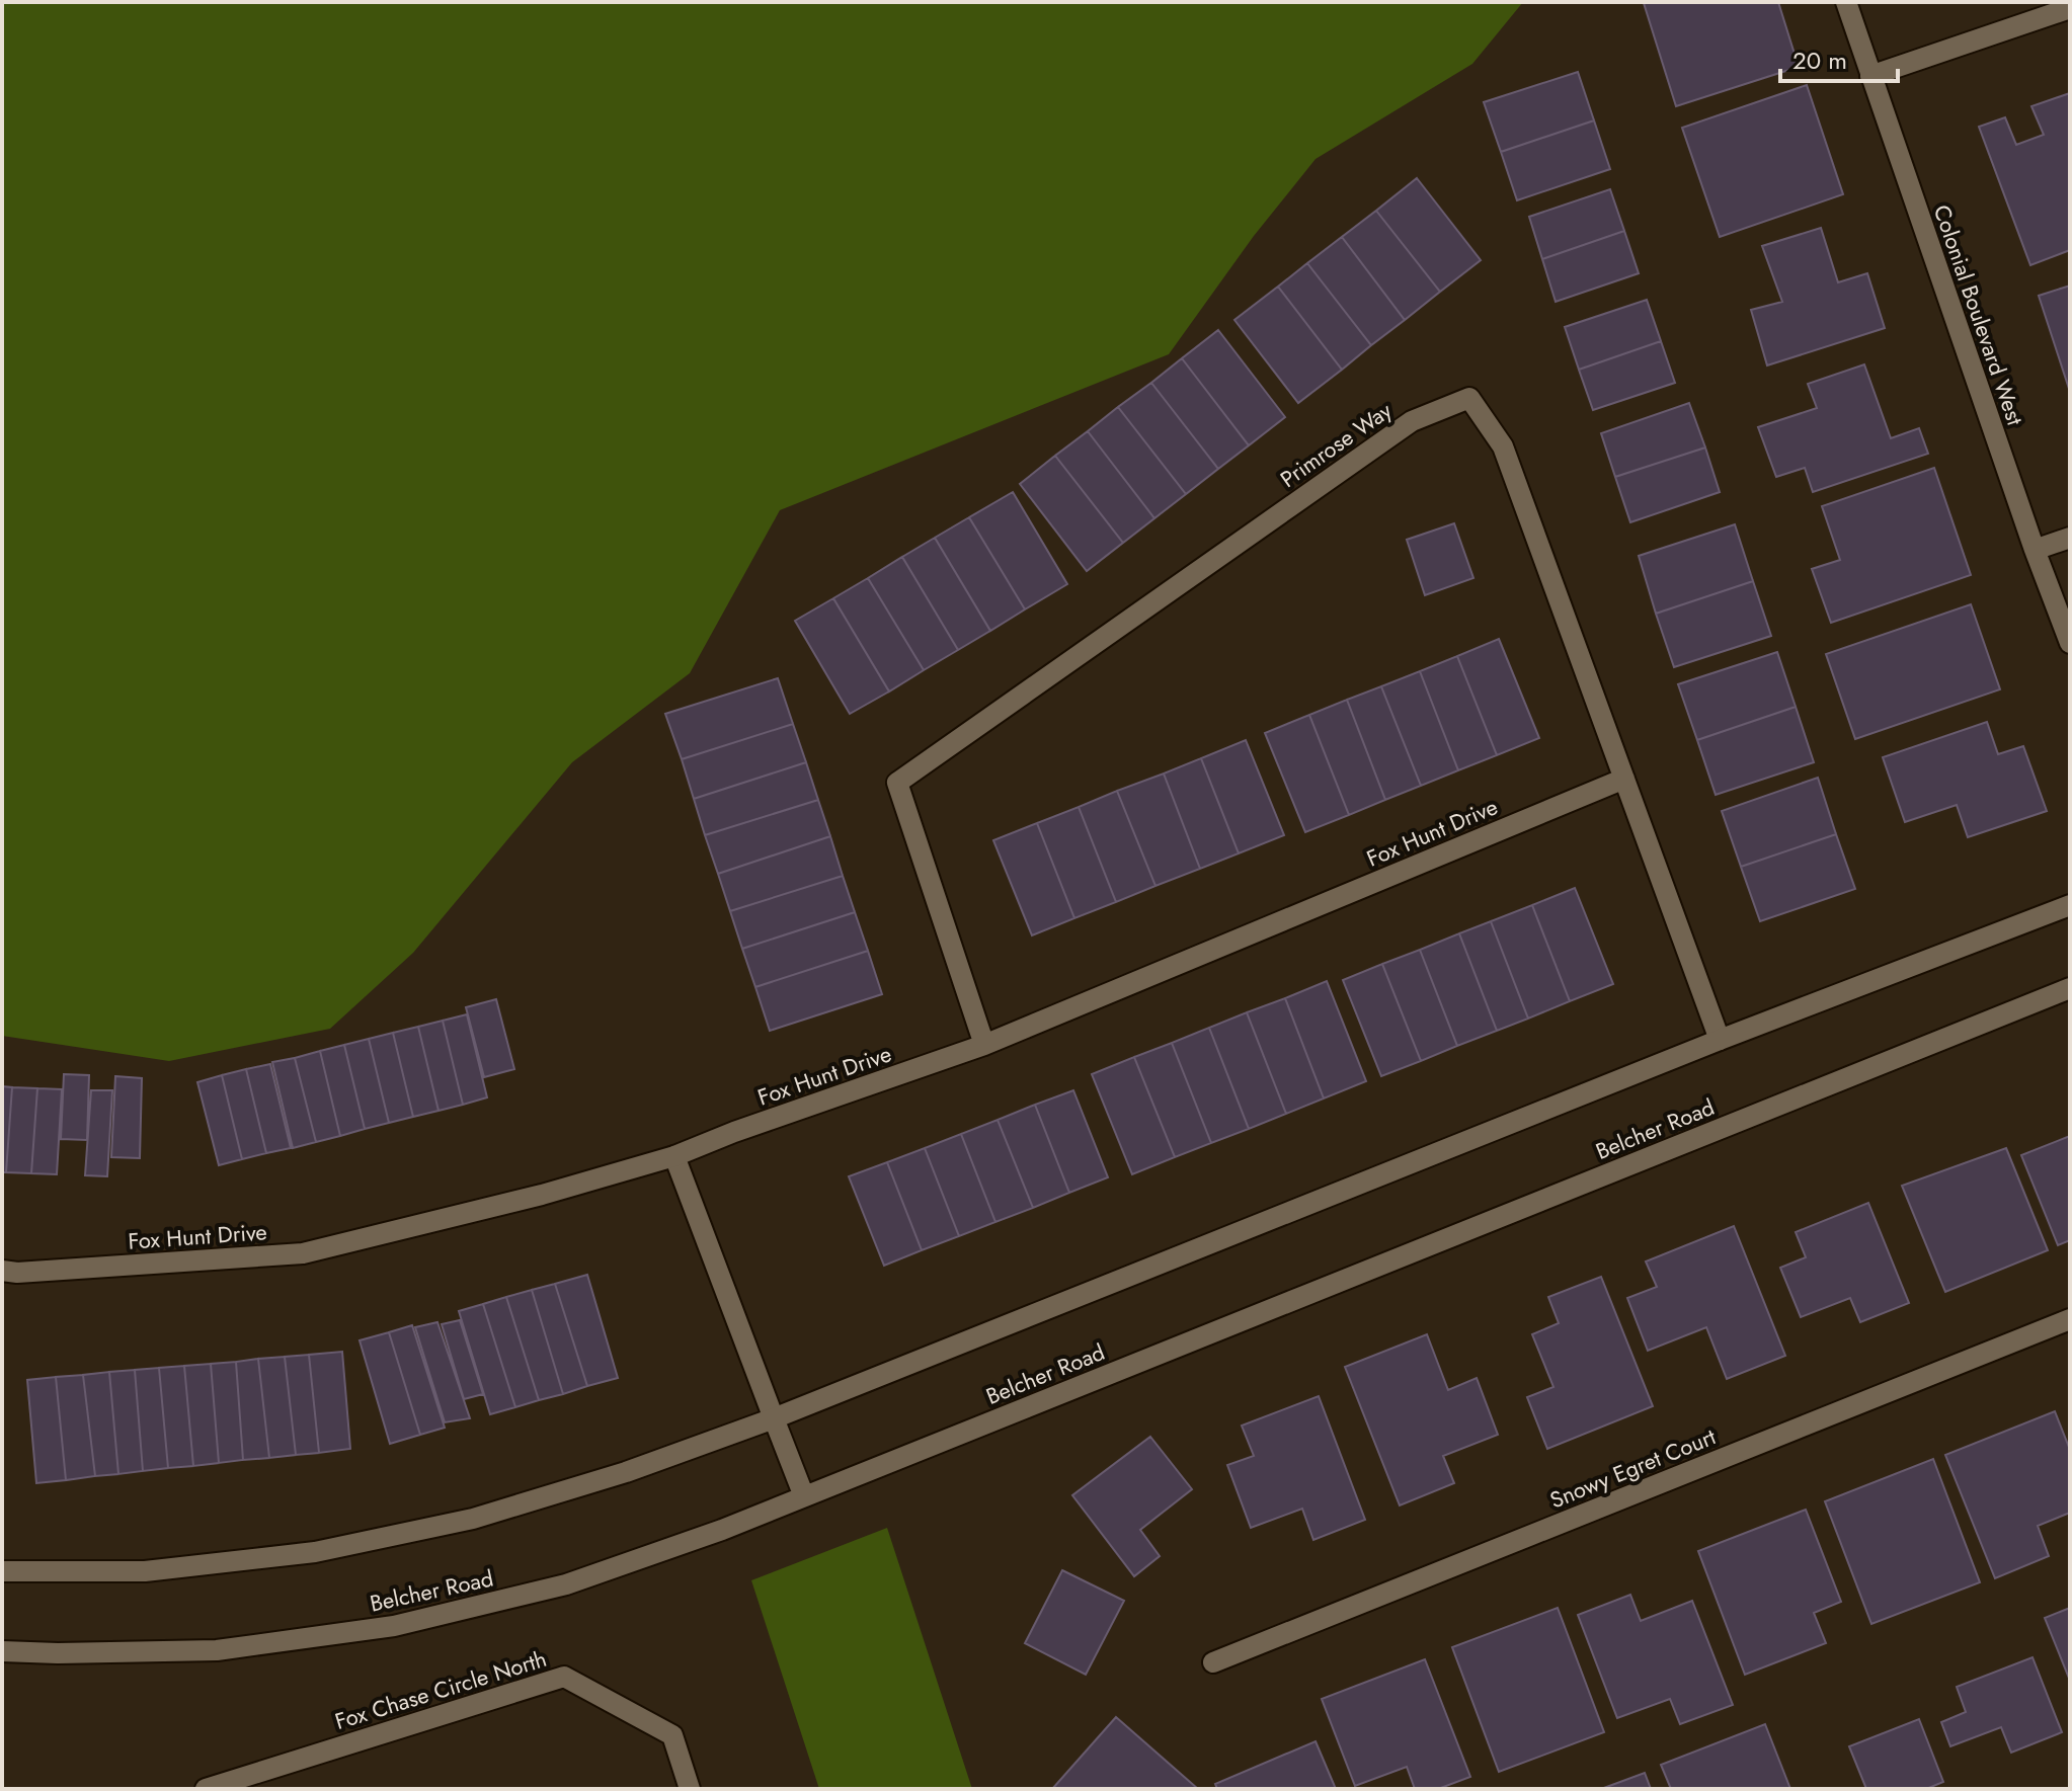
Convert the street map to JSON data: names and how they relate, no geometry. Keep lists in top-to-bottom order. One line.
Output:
{"streets":{"street":["Colonial Boulevard West","Primrose Way","Fox Hunt Drive","Belcher Road","Snowy Egret Court","Fox Chase Circle North"]},"crossings":[["Primrose Way","Fox Hunt Drive"]],"scale_bar":"20 m"}
